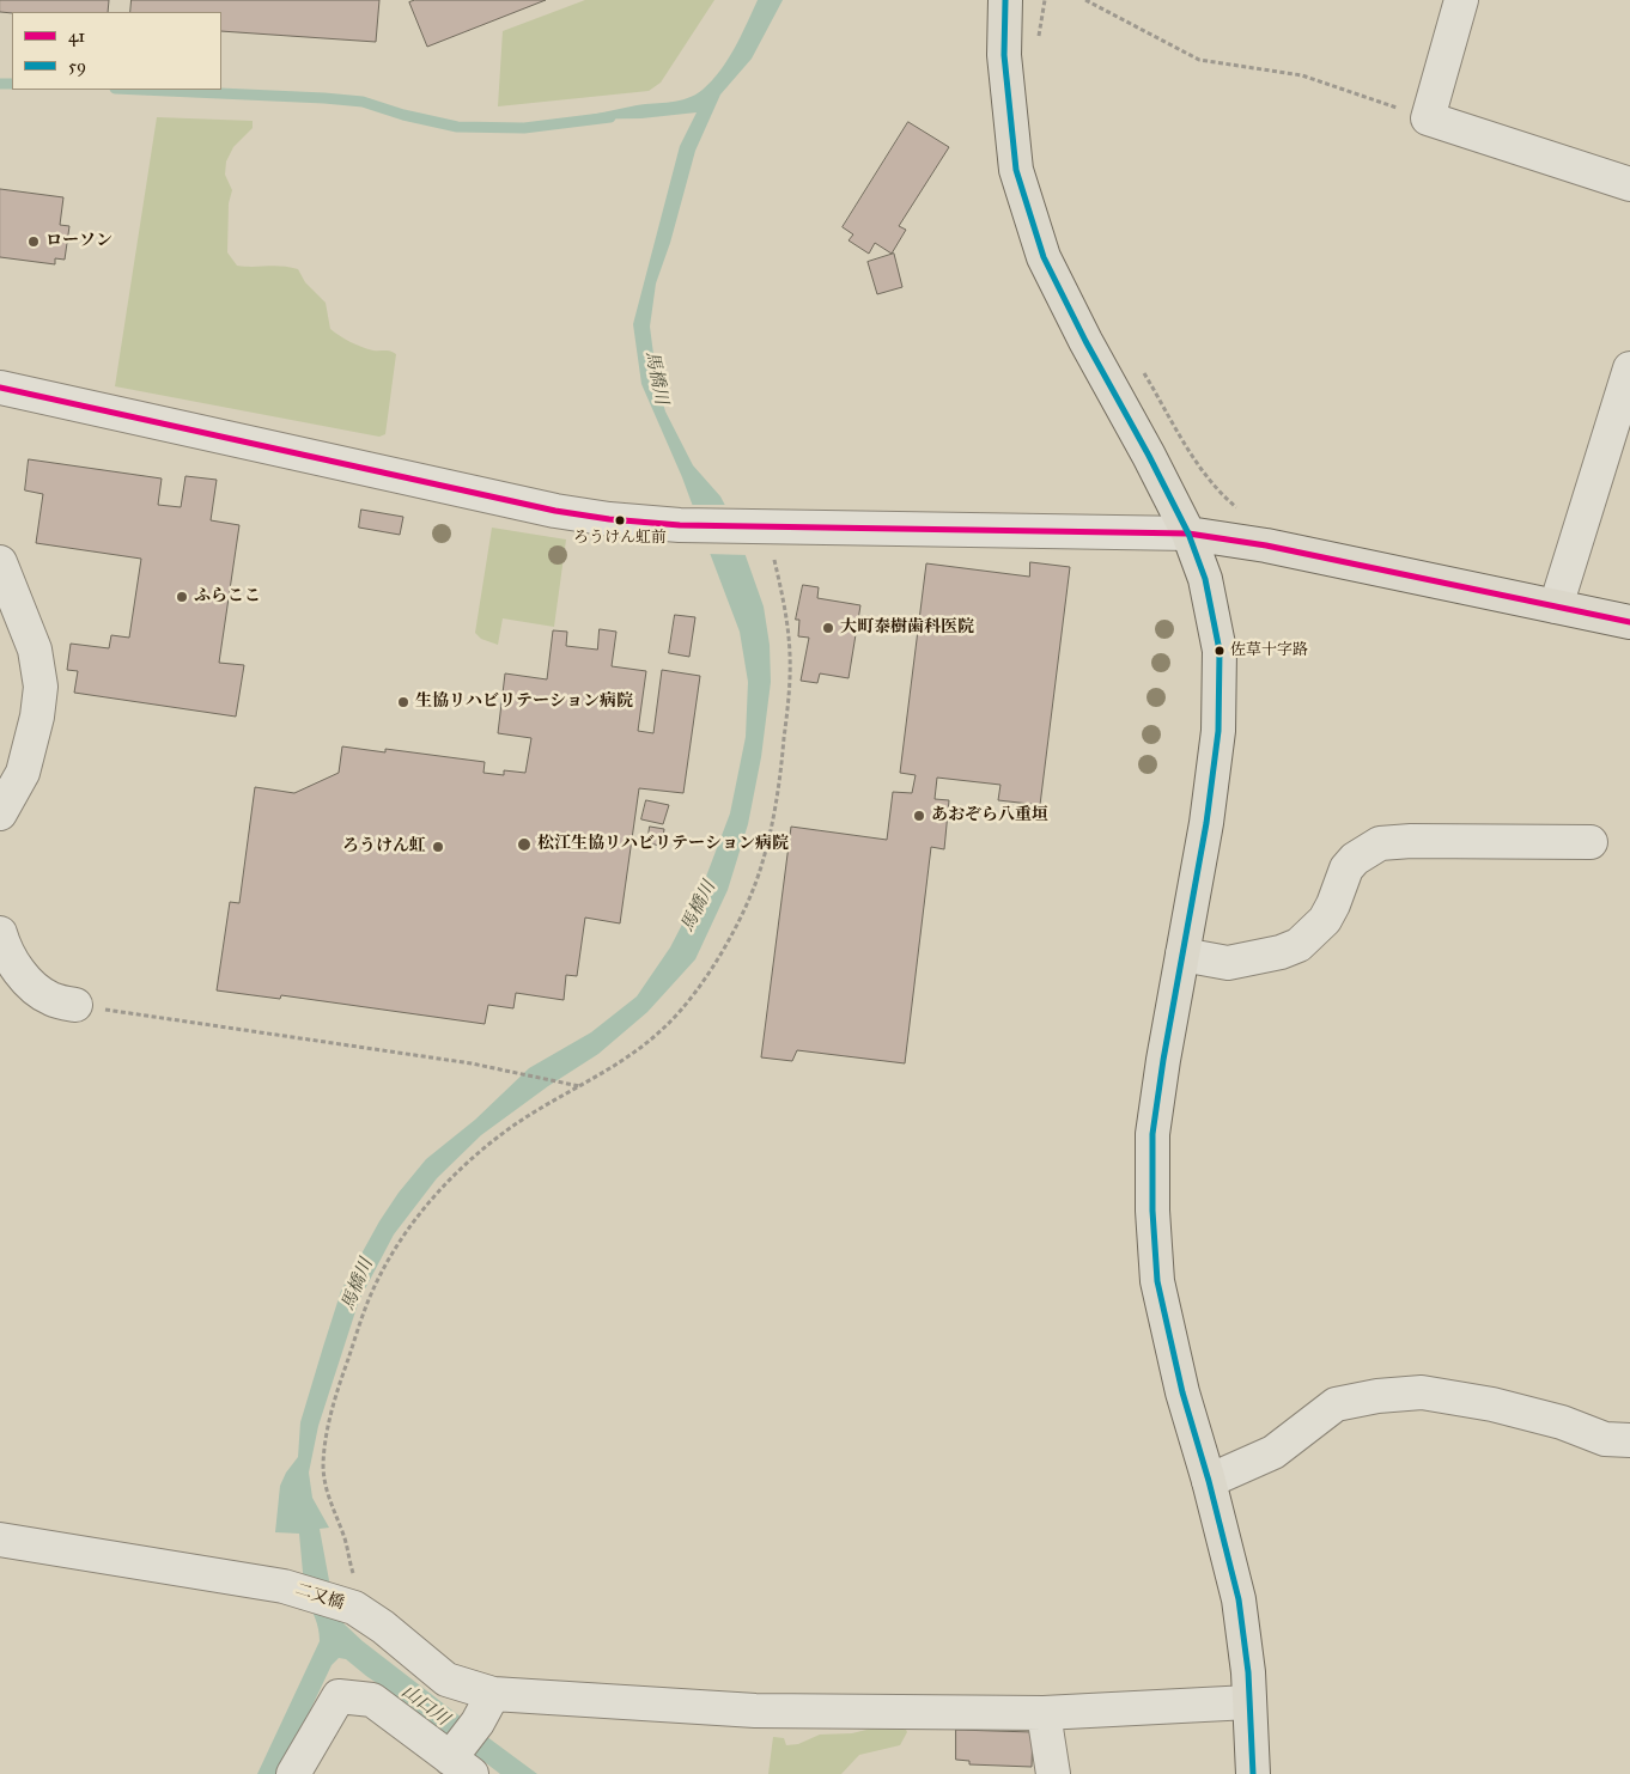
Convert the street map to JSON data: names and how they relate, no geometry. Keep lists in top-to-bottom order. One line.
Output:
{"streets":{"street":["二又橋"]},"water":["馬橋川","山口川"],"places":["ローソン","ろうけん虹前","ふらここ","大町泰樹歯科医院","佐草十字路","生協リハビリテーション病院","あおぞら八重垣","松江生協リハビリテーション病院","ろうけん虹"],"lines":["transit line 59","transit line 41"],"legend":["41","59"]}
